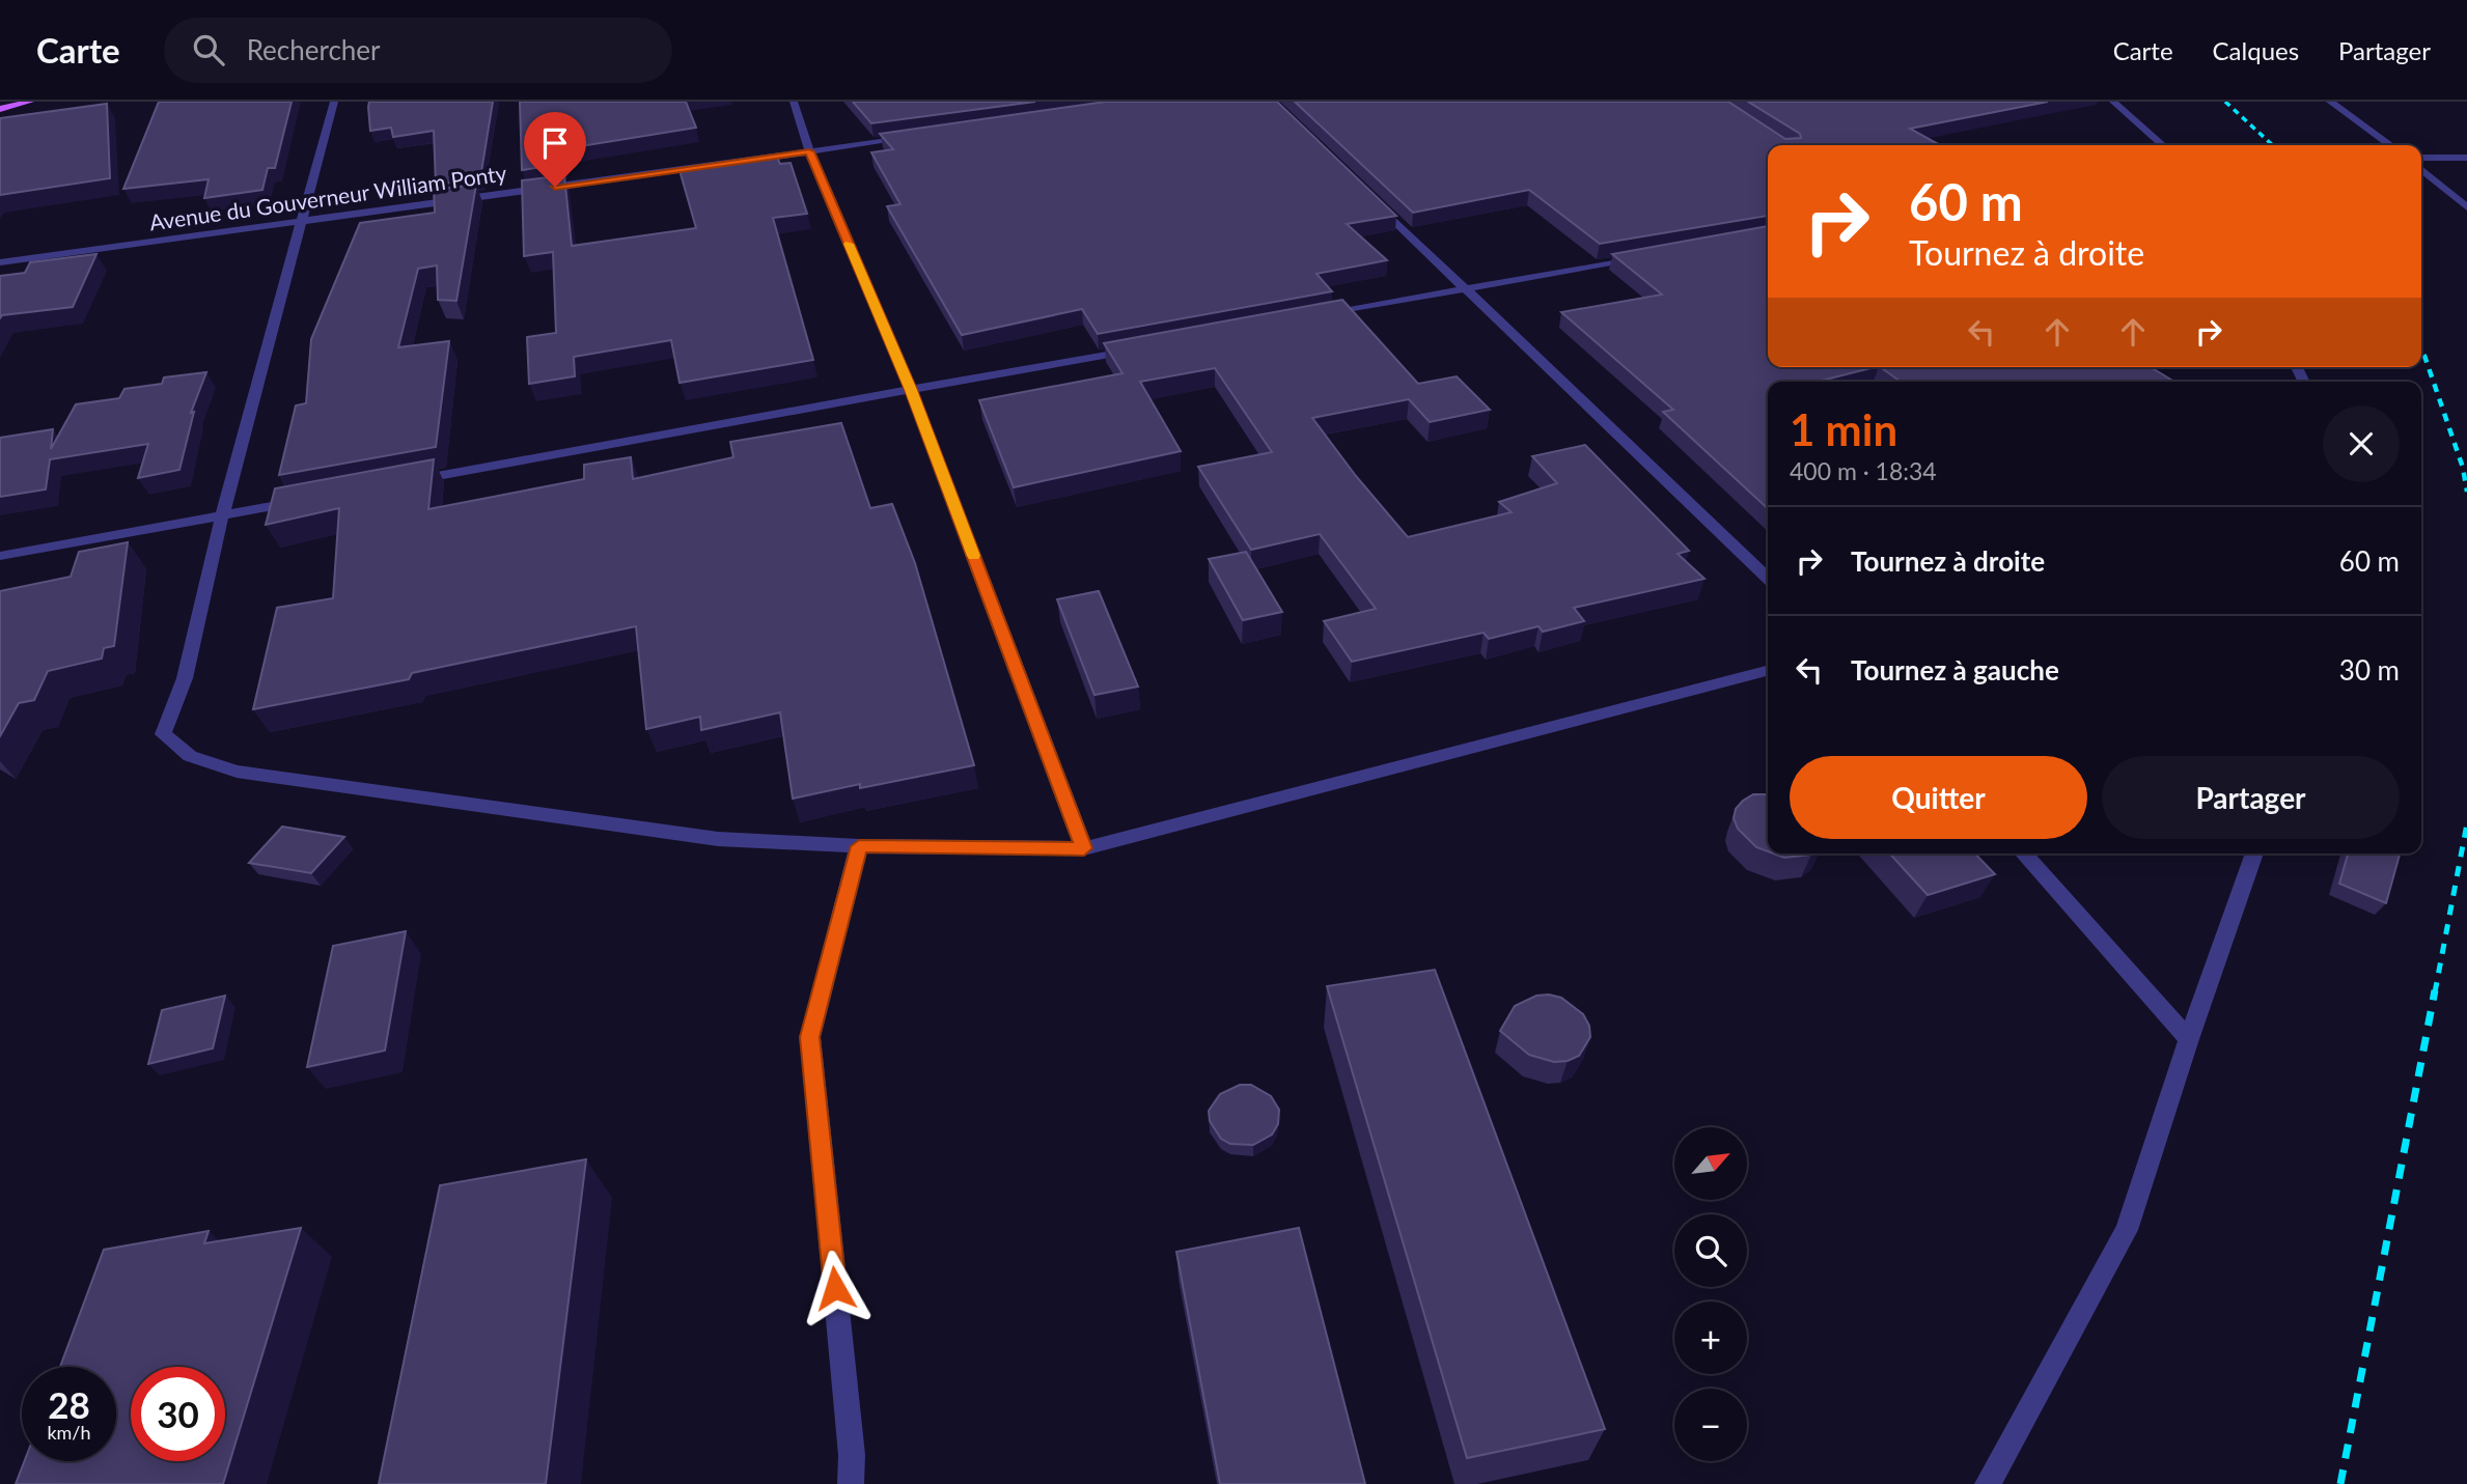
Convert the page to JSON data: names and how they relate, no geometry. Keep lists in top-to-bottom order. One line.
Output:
{"streets":{"street":["Avenue du Gouverneur William Ponty"]},"north":"top right","page":{"header":"Carte","search":"Rechercher","nav":["Carte","Calques","Partager"],"turn":["60 m","Tournez à droite"],"heading":["1 min","400 m · 18:34"],"list":[{"name":"Tournez à droite","value":"60 m"},{"name":"Tournez à gauche","value":"30 m"}],"buttons":["Quitter","Partager"],"map_buttons":["+","−"],"speed":"28 km/h","limit":"30"}}
